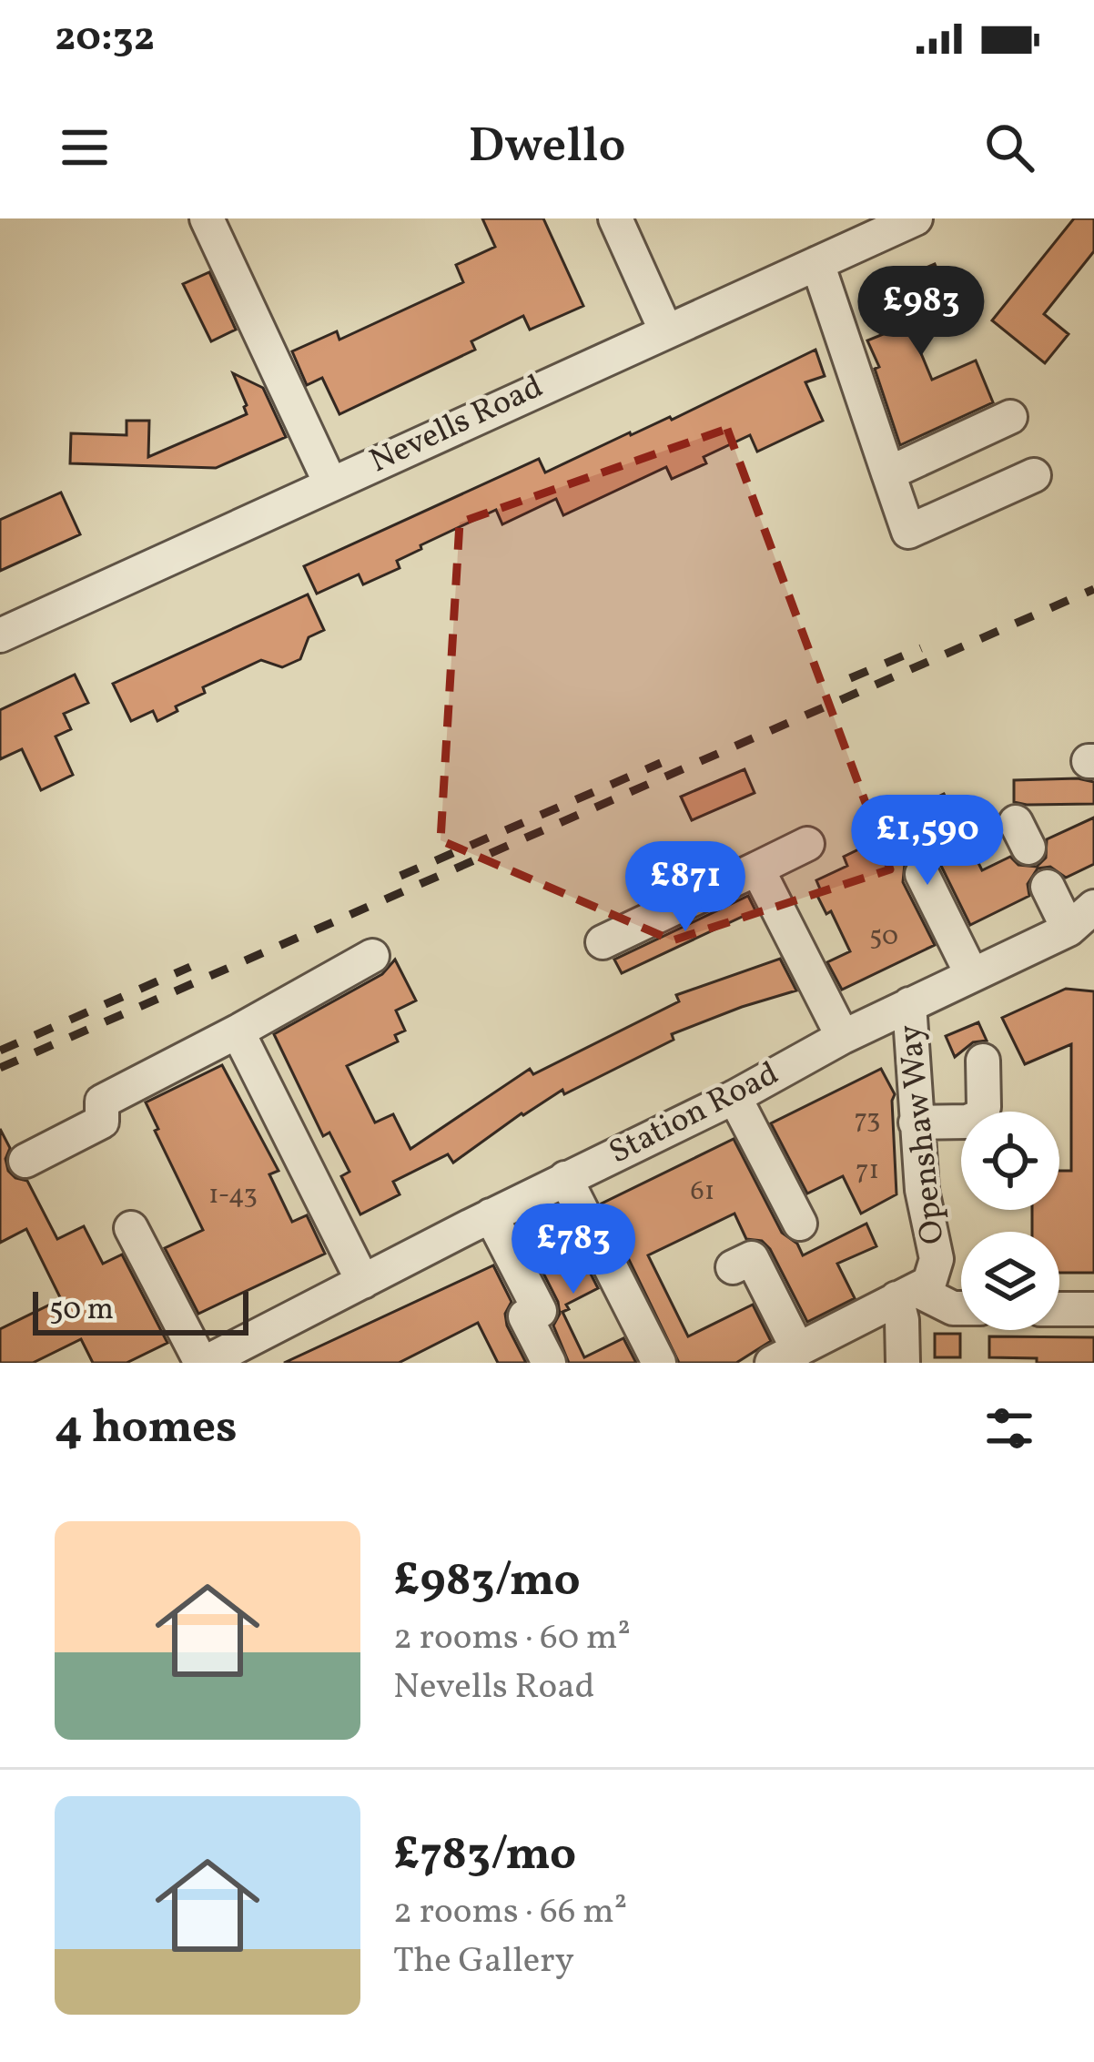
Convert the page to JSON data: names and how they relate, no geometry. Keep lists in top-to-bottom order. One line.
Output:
{"streets":{"street":["Nevells Road","Station Road","Openshaw Way"]},"crossings":[["Station Road","Openshaw Way"]],"house_numbers":["50","73","71","61","1-43"],"scale_bar":"50 m","page":{"status":"20:32","header":"Dwello","price":["£983","£1,590","£871","£783"],"scale":"50 m","heading":"4 homes","list":[{"name":"£983/mo","note":"2 rooms · 60 m² · Nevells Road"},{"name":"£783/mo","note":"2 rooms · 66 m² · The Gallery"}]}}
